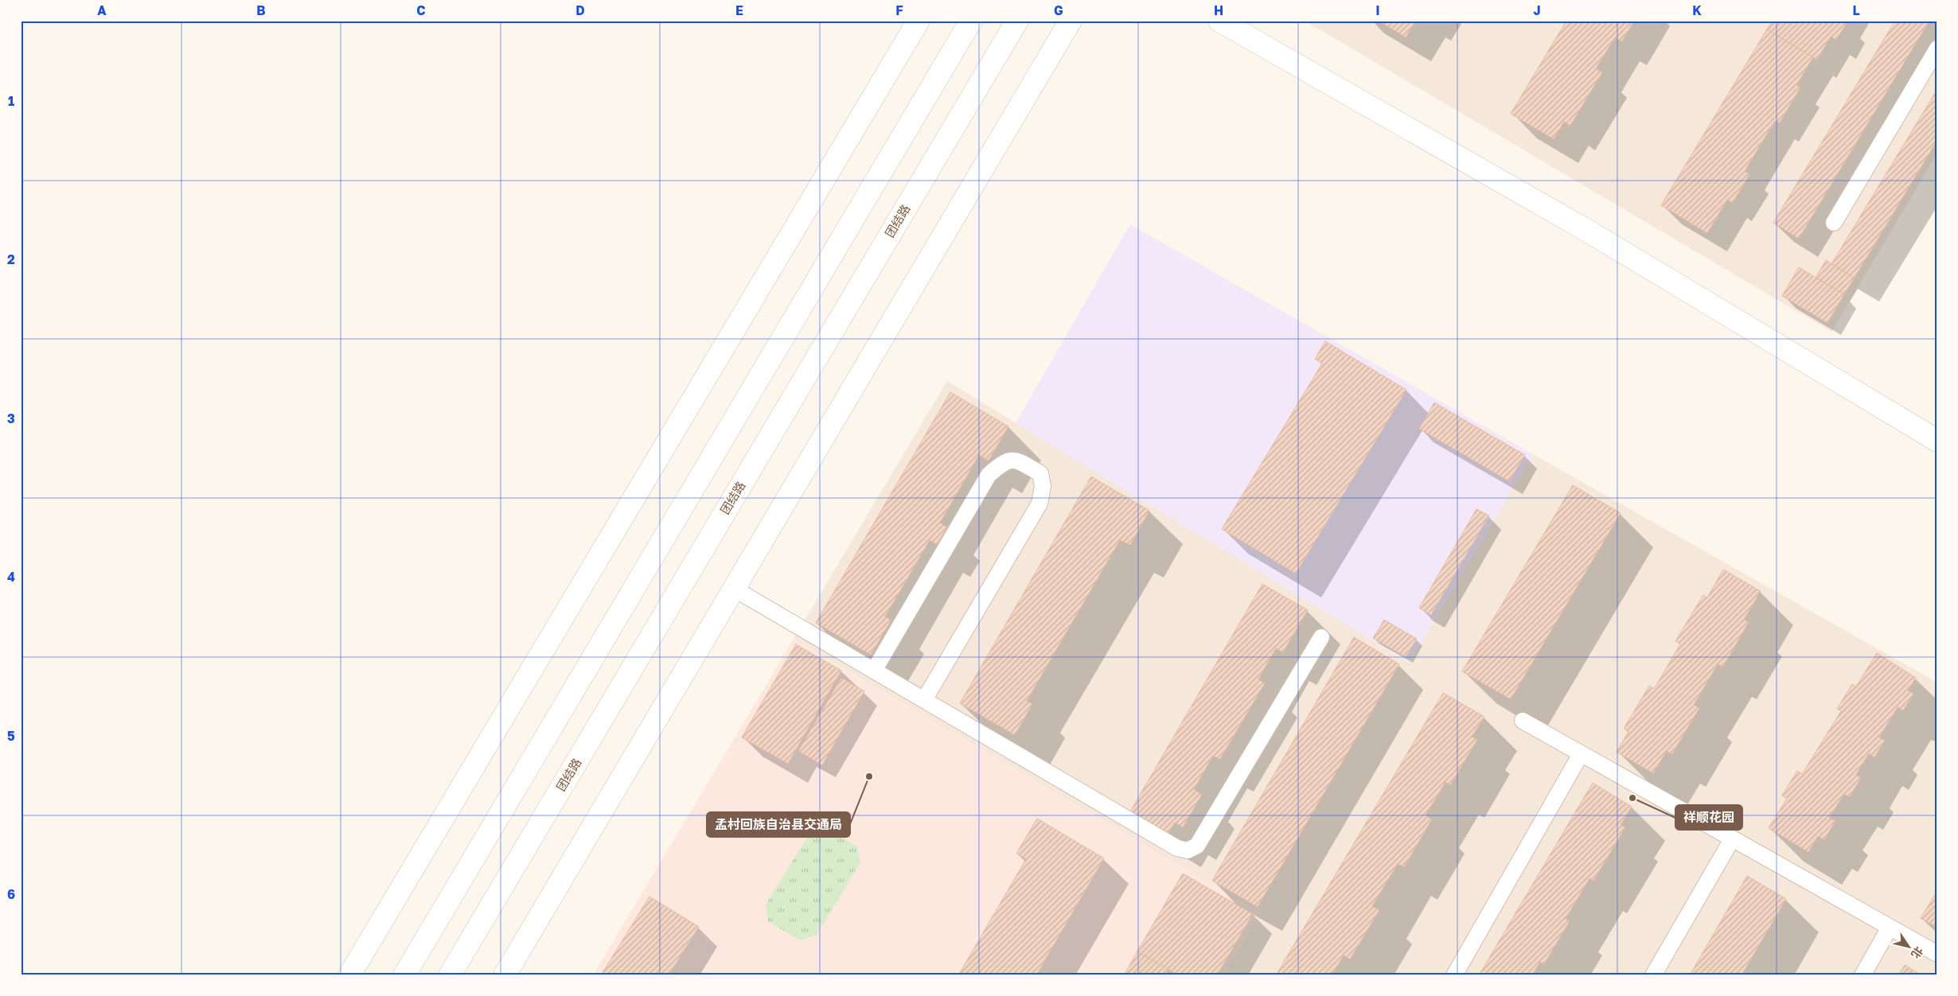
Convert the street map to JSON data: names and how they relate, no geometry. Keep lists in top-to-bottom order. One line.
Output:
{"streets":{"street":["团结路"]},"places":["孟村回族自治县交通局","祥顺花园"],"north":"bottom right","grid":{"columns":["A","B","C","D","E","F","G","H","I","J","K","L"],"rows":["1","2","3","4","5","6"]}}
